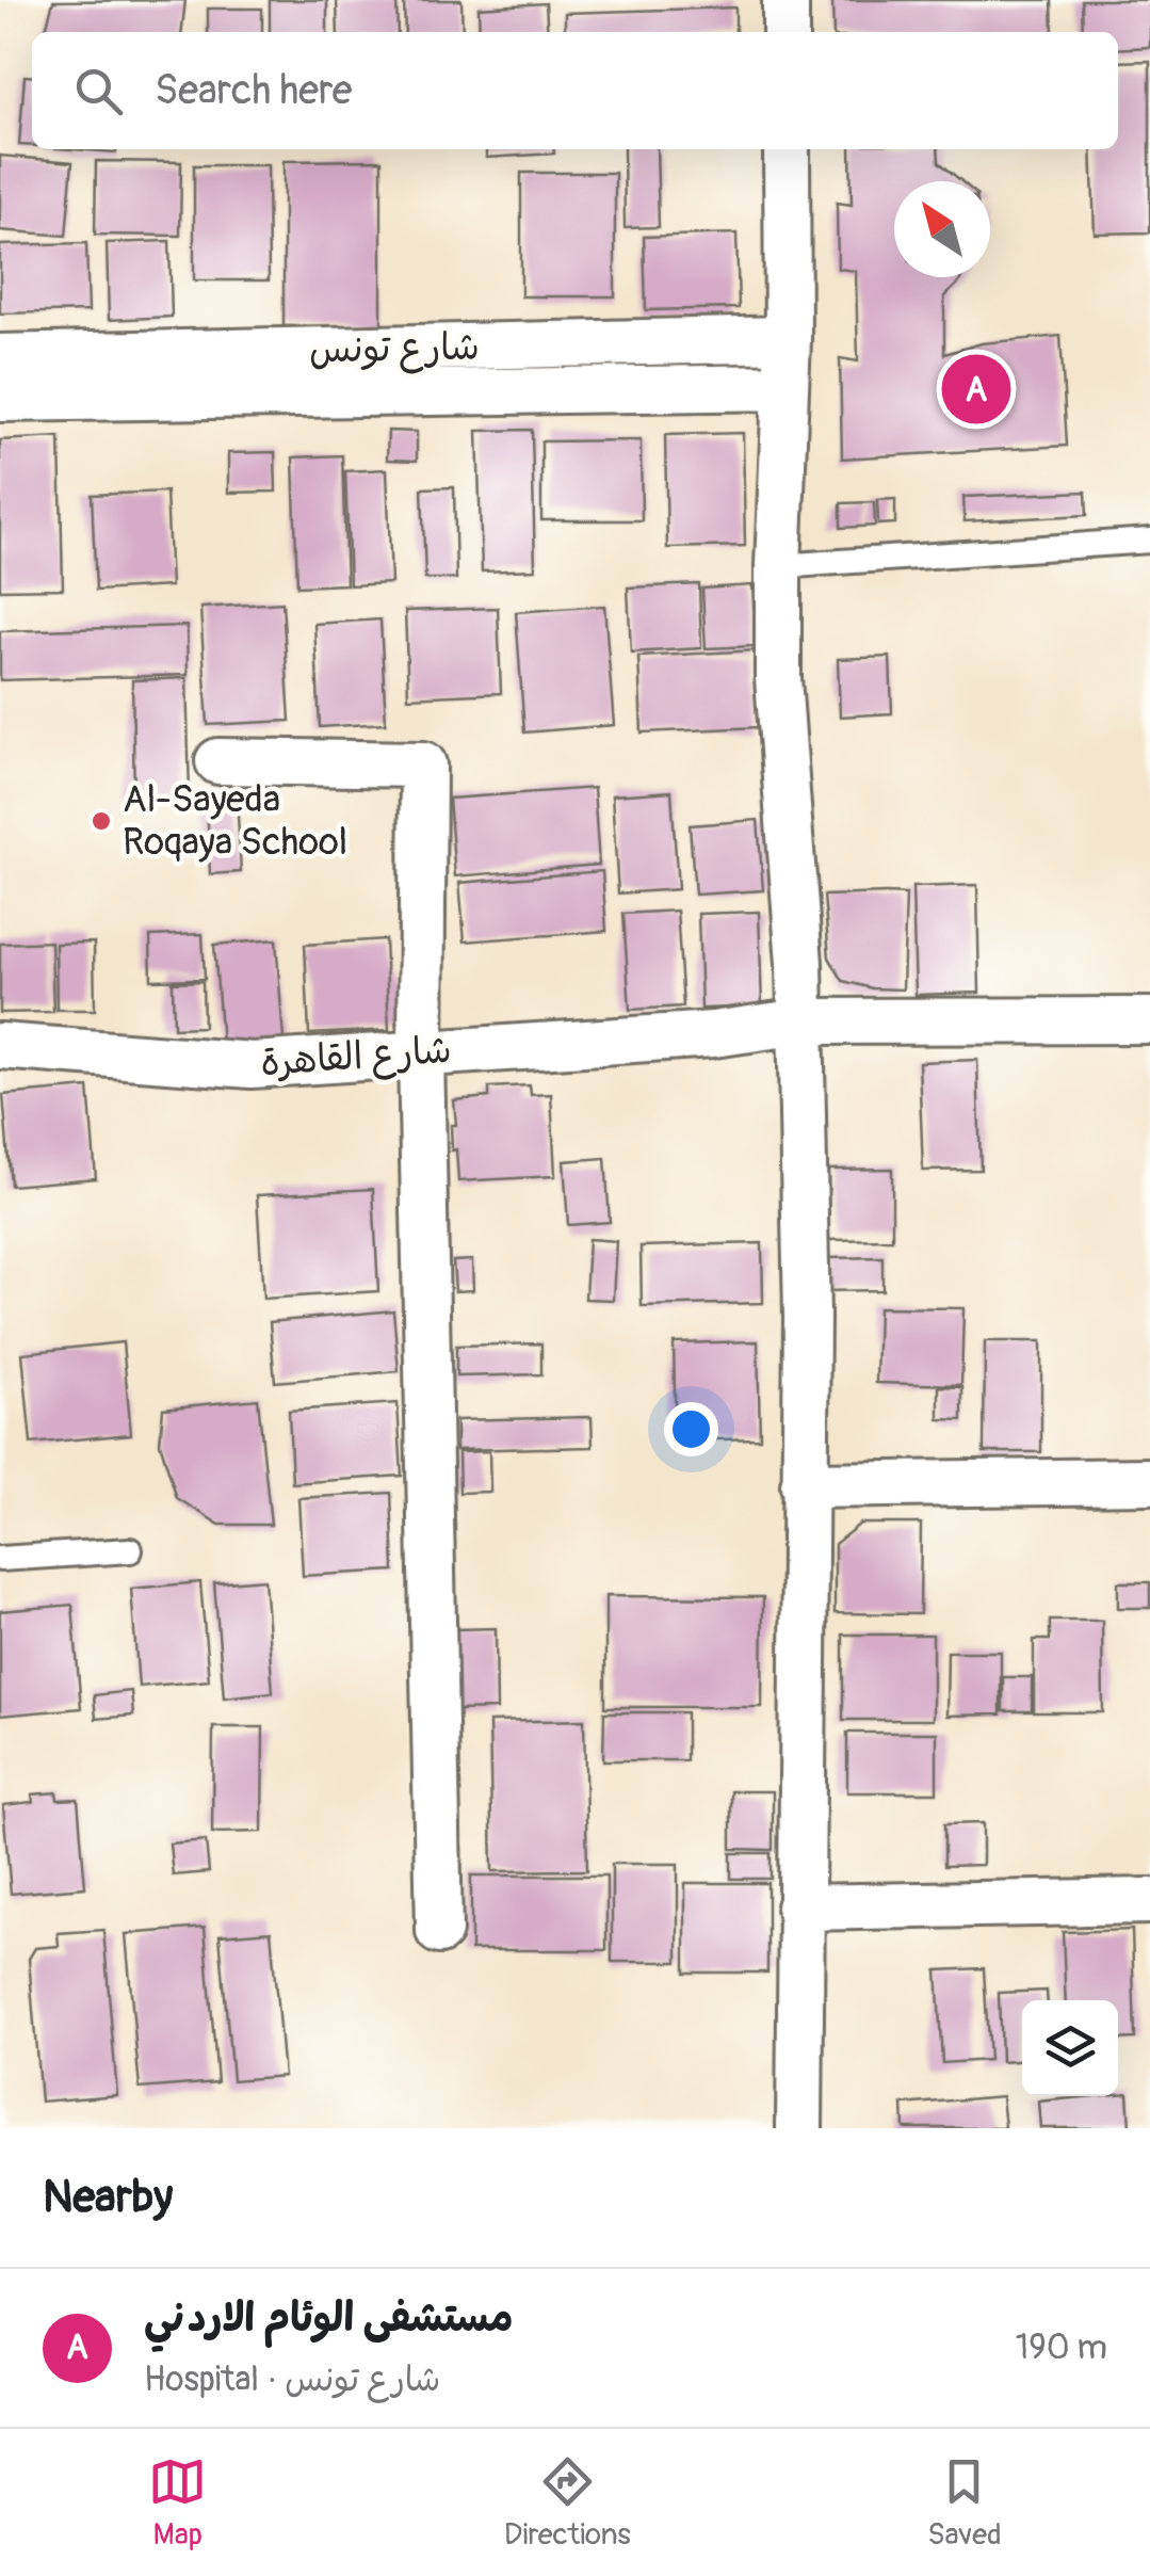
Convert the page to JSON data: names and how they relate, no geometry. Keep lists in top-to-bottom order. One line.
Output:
{"streets":{"street":["شارع تونس","شارع القاهرة"]},"places":["Al-Sayeda Roqaya School"],"north":"top left","page":{"search":"Search here","pins":"A","heading":"Nearby","list":[{"mark":"A","name":"مستشفى الوئام الاردني","note":"Hospital · شارع تونس","value":"190 m"}],"nav":["Map","Directions","Saved"]}}
